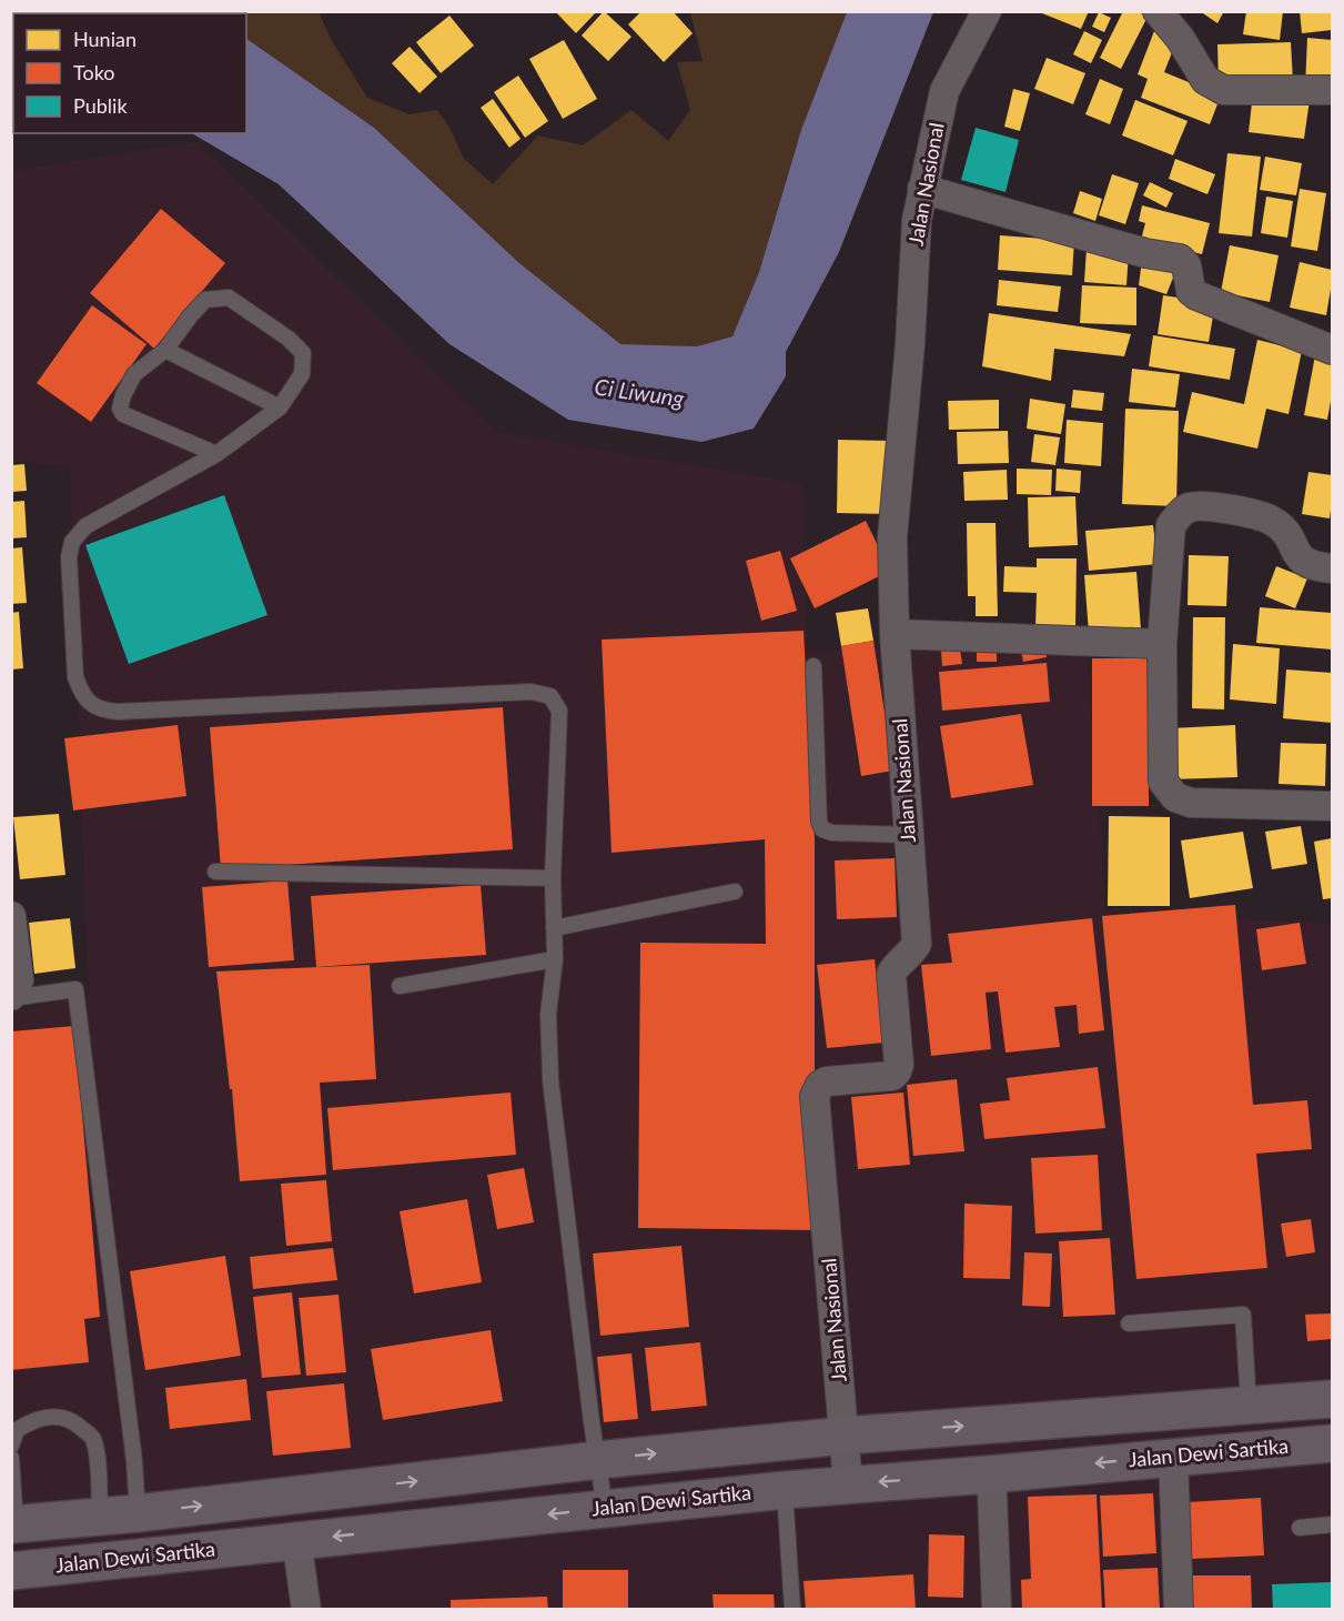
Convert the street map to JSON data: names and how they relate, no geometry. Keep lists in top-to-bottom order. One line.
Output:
{"streets":{"main road":["Jalan Dewi Sartika"],"street":["Jalan Nasional"]},"crossings":[["Jalan Nasional","Jalan Dewi Sartika"]],"water":["Ci Liwung"],"legend":["Hunian","Toko","Publik"]}
